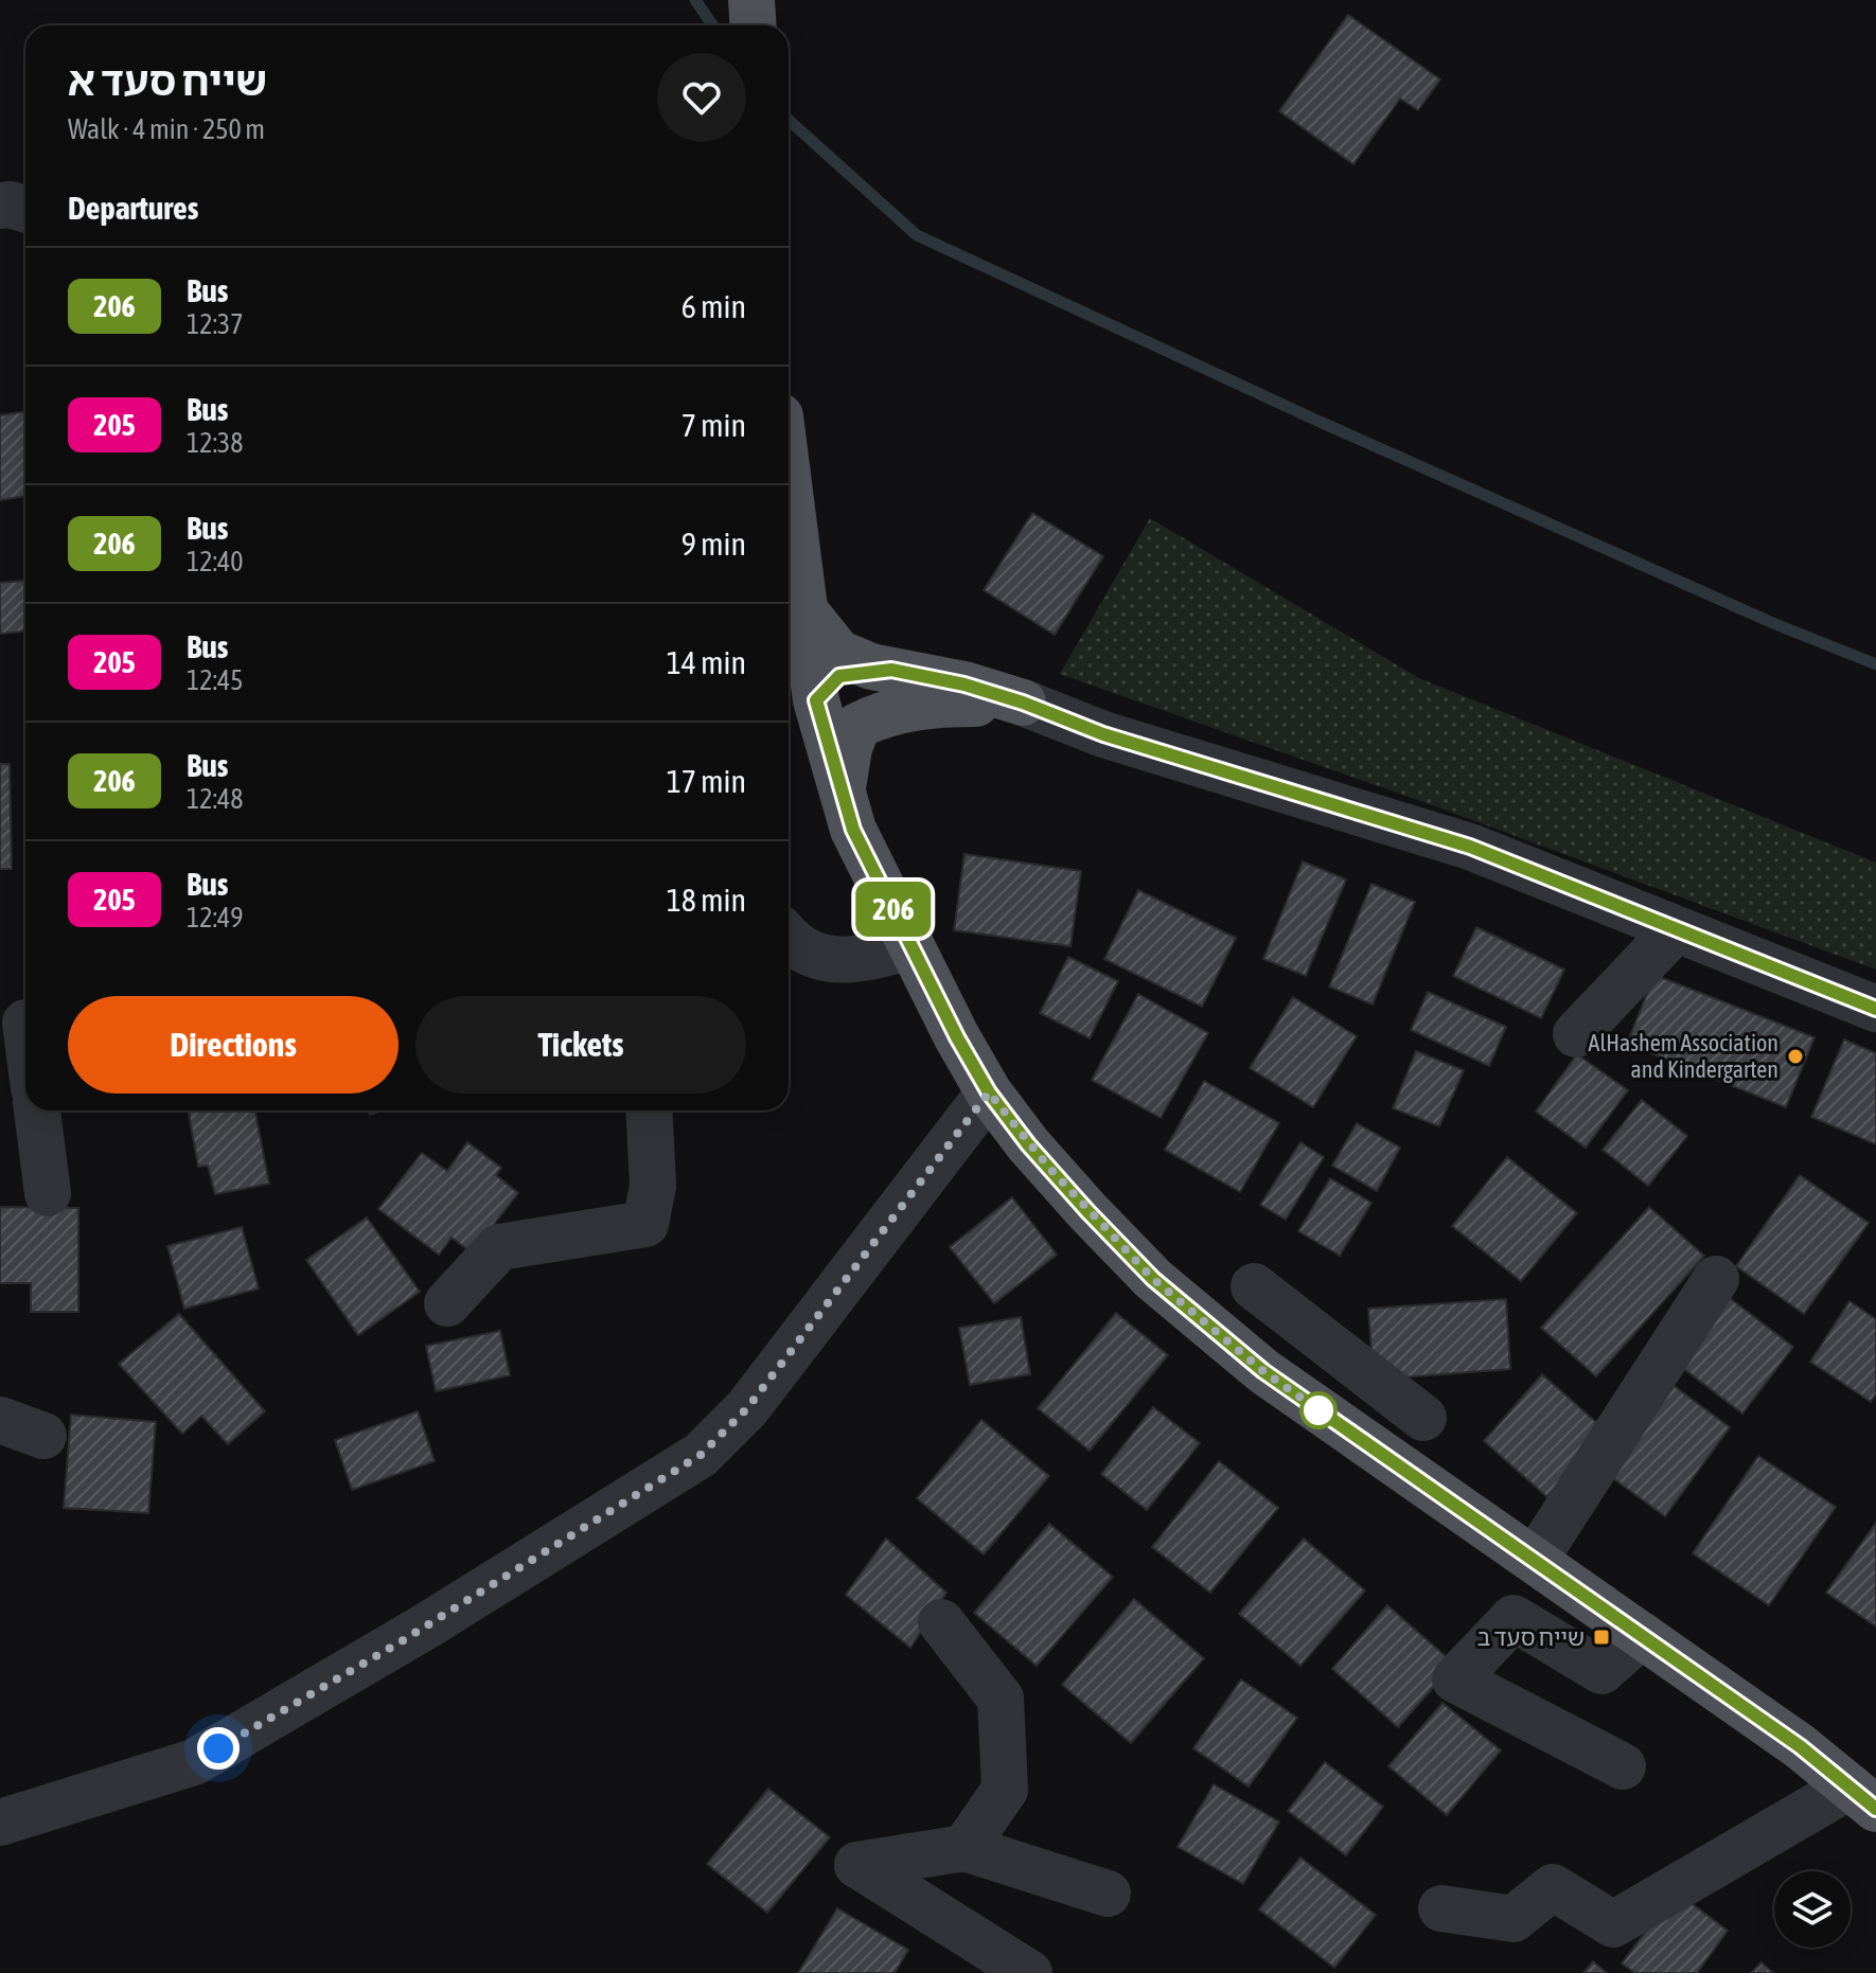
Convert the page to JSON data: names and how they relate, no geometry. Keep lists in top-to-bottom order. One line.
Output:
{"places":{"other":["AlHashem Association and Kindergarten"],"transit":["שייח סעד ב"]},"lines":["bus line 206"],"page":{"on_map":"206","heading":[["שייח סעד א","Walk · 4 min · 250 m"],"Departures"],"list":[{"mark":"206","name":"Bus","note":"12:37","value":"6 min"},{"mark":"205","name":"Bus","note":"12:38","value":"7 min"},{"mark":"206","name":"Bus","note":"12:40","value":"9 min"},{"mark":"205","name":"Bus","note":"12:45","value":"14 min"},{"mark":"206","name":"Bus","note":"12:48","value":"17 min"},{"mark":"205","name":"Bus","note":"12:49","value":"18 min"}],"buttons":["Directions","Tickets"]}}
